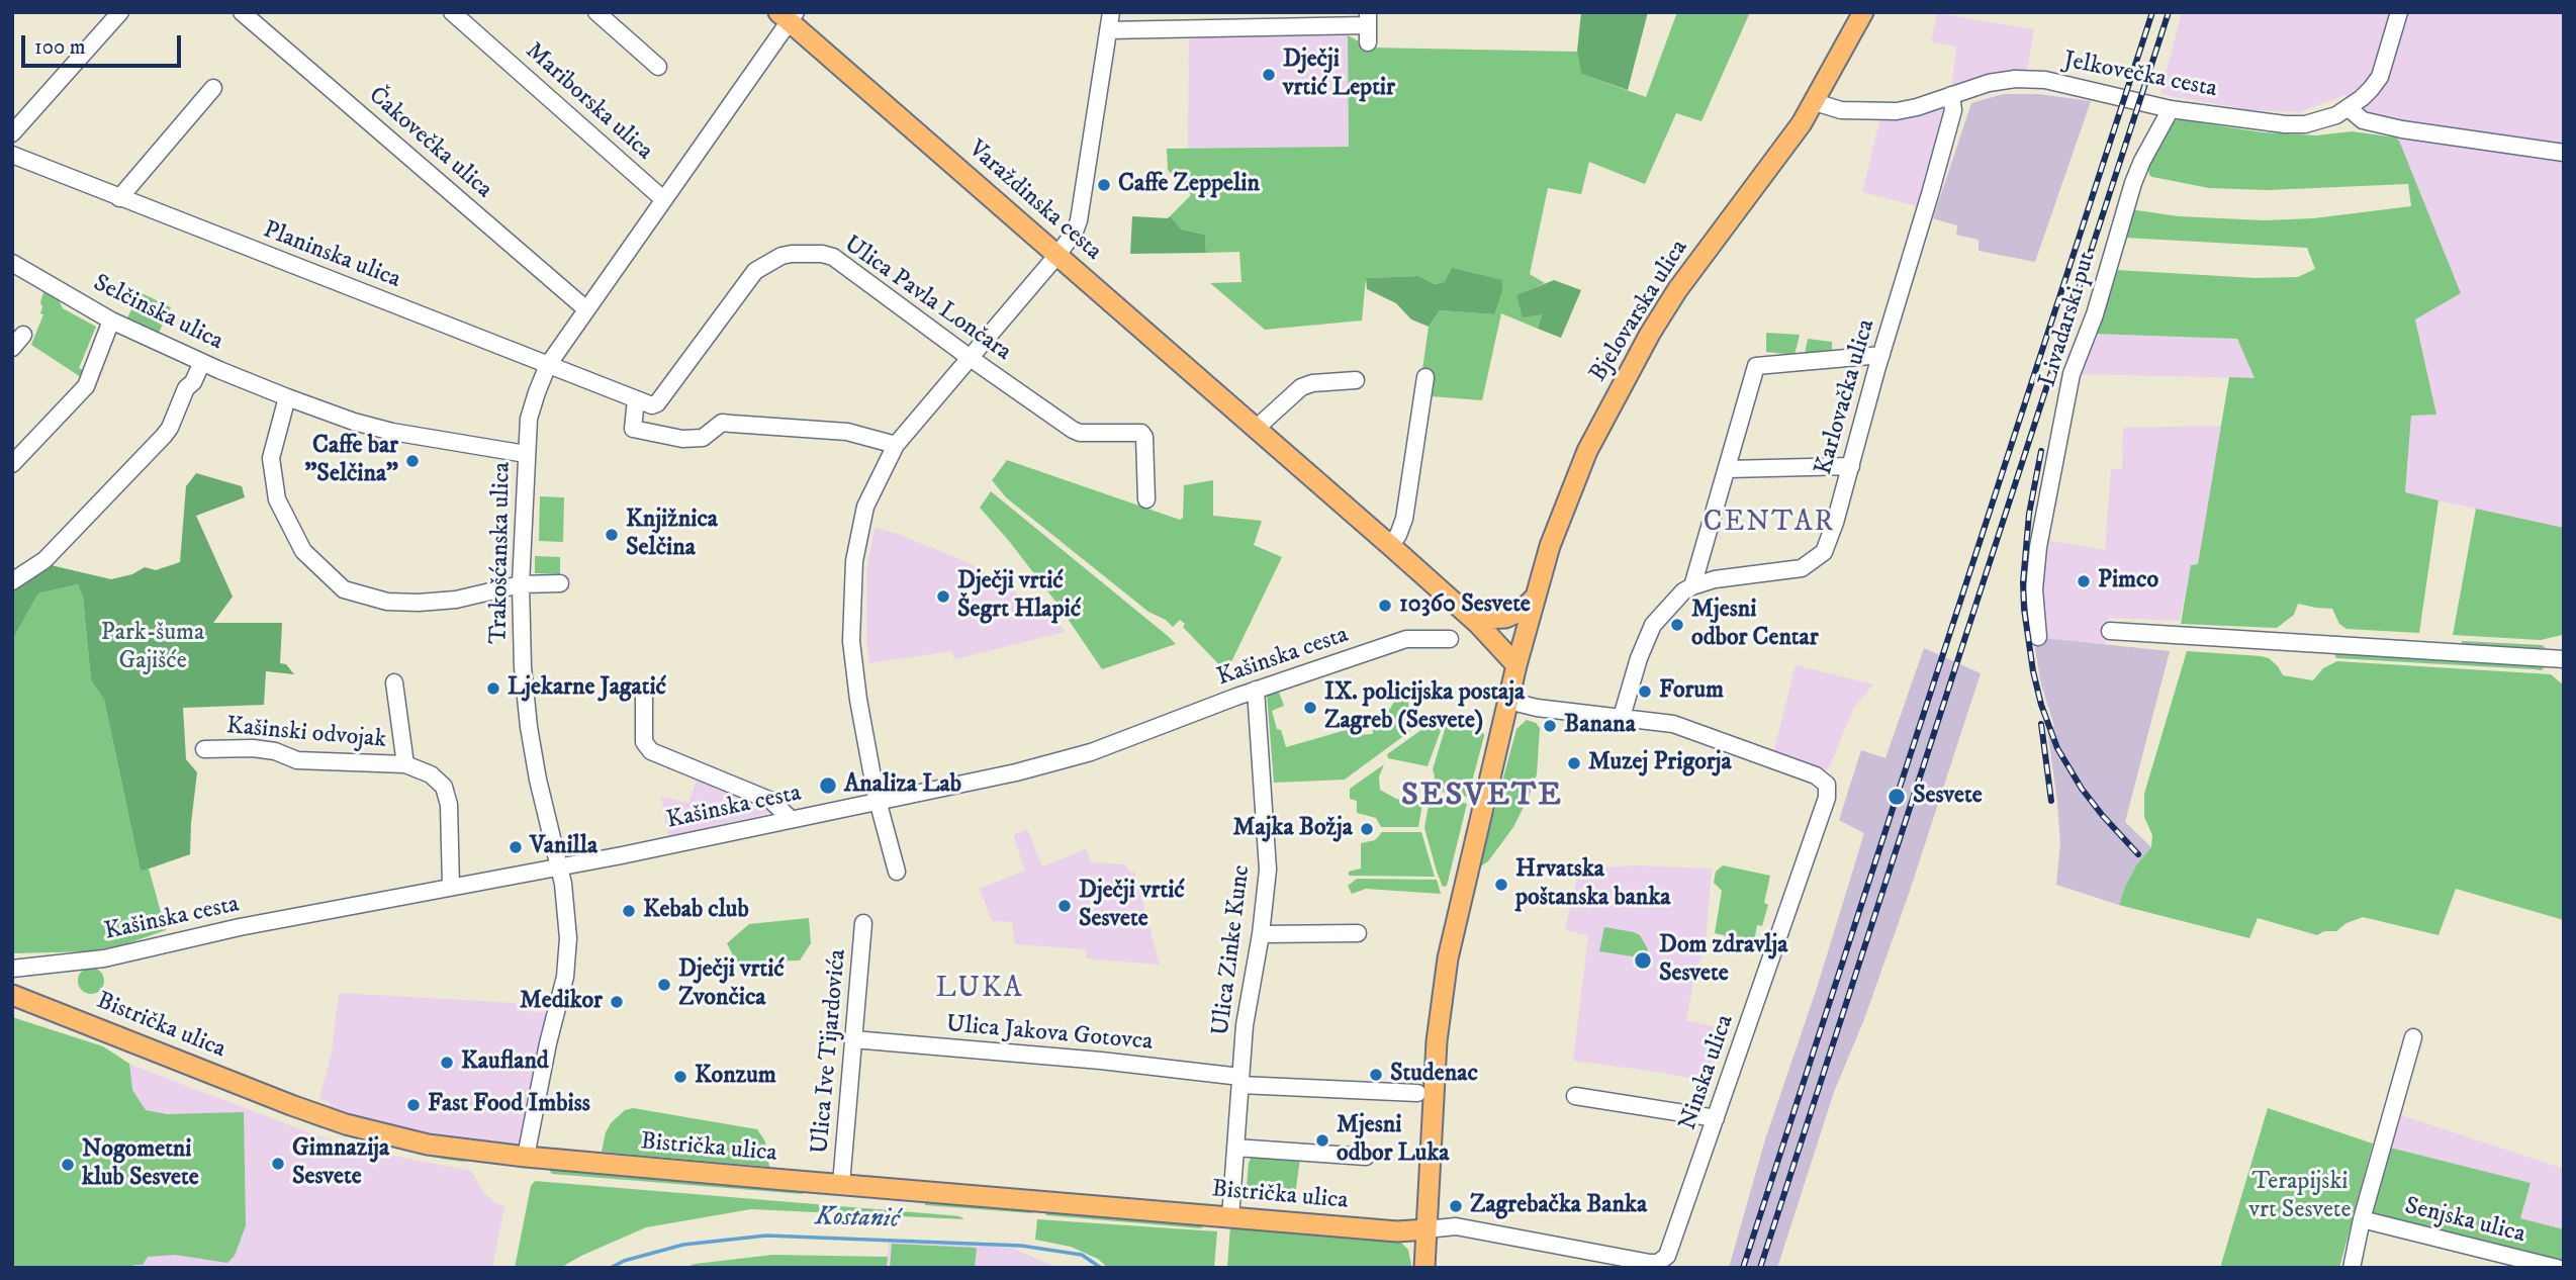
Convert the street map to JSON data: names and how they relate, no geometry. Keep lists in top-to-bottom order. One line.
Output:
{"streets":{"main road":["Varaždinska cesta","Bjelovarska ulica","Bistrička ulica"],"street":["Jelkovečka cesta","Mariborska ulica","Čakovečka ulica","Planinska ulica","Ulica Pavla Lončara","Selčinska ulica","Livadarski put","Karlovačka ulica","Trakošćanska ulica","Kašinska cesta","Kašinski odvojak","Ulica Zinke Kunc","Ulica Jakova Gotovca","Ulica Ive Tijardovića","Ninska ulica","Senjska ulica"]},"crossings":[["Jelkovečka cesta","Bjelovarska ulica"],["Jelkovečka cesta","Livadarski put"],["Jelkovečka cesta","Karlovačka ulica"],["Mariborska ulica","Trakošćanska ulica"],["Čakovečka ulica","Trakošćanska ulica"],["Varaždinska cesta","Bjelovarska ulica"],["Varaždinska cesta","Trakošćanska ulica"],["Planinska ulica","Ulica Pavla Lončara"],["Planinska ulica","Trakošćanska ulica"],["Bjelovarska ulica","Bistrička ulica"],["Bjelovarska ulica","Ninska ulica"],["Selčinska ulica","Trakošćanska ulica"],["Karlovačka ulica","Ninska ulica"],["Trakošćanska ulica","Kašinska cesta"],["Trakošćanska ulica","Bistrička ulica"],["Kašinska cesta","Kašinski odvojak"],["Kašinska cesta","Ulica Zinke Kunc"],["Ulica Zinke Kunc","Bistrička ulica"],["Ulica Zinke Kunc","Ulica Jakova Gotovca"],["Bistrička ulica","Ulica Ive Tijardovića"],["Bistrička ulica","Ninska ulica"],["Ulica Jakova Gotovca","Ulica Ive Tijardovića"]],"districts":["CENTAR","SESVETE","LUKA"],"water":["Kostanić"],"parks":["Park-šuma Gajišće","Terapijski vrt Sesvete"],"places":["Dječji vrtić Leptir","Caffe Zeppelin","Caffe bar \"Selčina\"","Knjižnica Selčina","Pimco","Dječji vrtić Šegrt Hlapić","10360 Sesvete","Mjesni odbor Centar","Ljekarne Jagatić","Forum","IX. policijska postaja Zagreb (Sesvete)","Banana","Muzej Prigorja","Analiza Lab","Sesvete","Majka Božja","Vanilla","Hrvatska poštanska banka","Dječji vrtić Sesvete","Kebab club","Dom zdravlja Sesvete","Dječji vrtić Zvončica","Medikor","Kaufland","Studenac","Konzum","Fast Food Imbiss","Mjesni odbor Luka","Gimnazija Sesvete","Nogometni klub Sesvete","Zagrebačka Banka"],"scale_bar":"100 m"}
